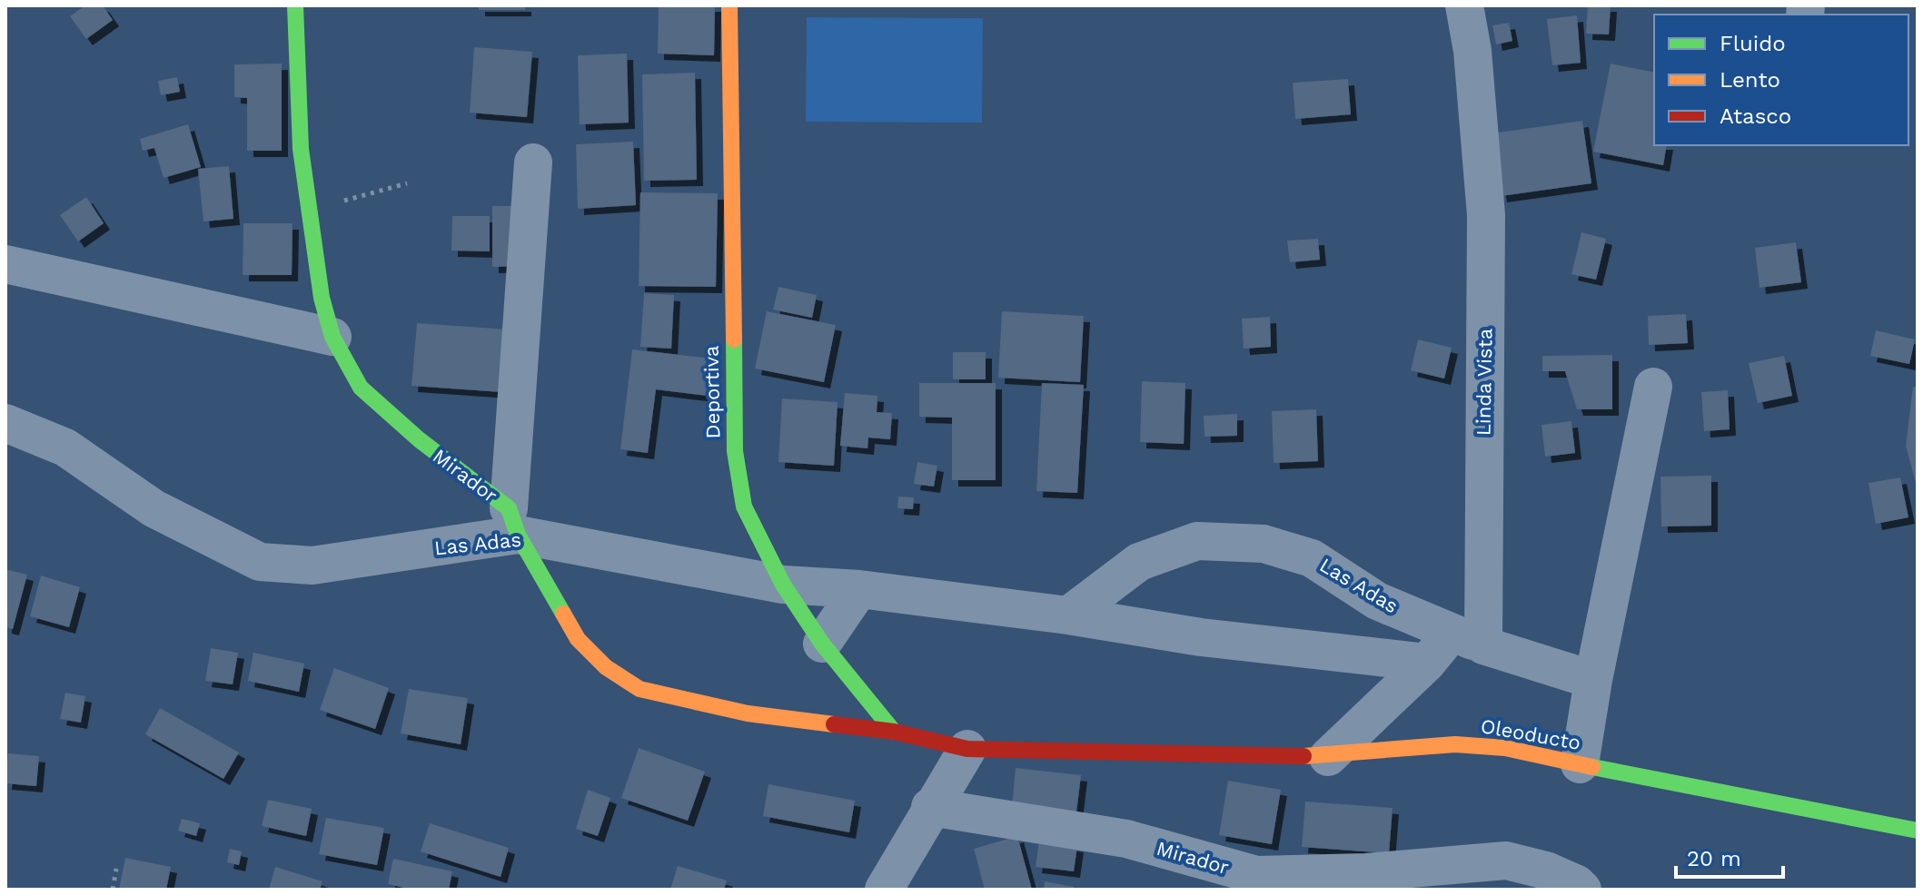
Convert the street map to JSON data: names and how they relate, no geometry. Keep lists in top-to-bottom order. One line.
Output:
{"streets":{"street":["Linda Vista","Deportiva","Mirador","Las Adas","Oleoducto"]},"crossings":[["Linda Vista","Las Adas"],["Deportiva","Mirador"],["Deportiva","Las Adas"],["Mirador","Las Adas"],["Mirador","Oleoducto"]],"legend":["Fluido","Lento","Atasco"],"scale_bar":"20 m"}
